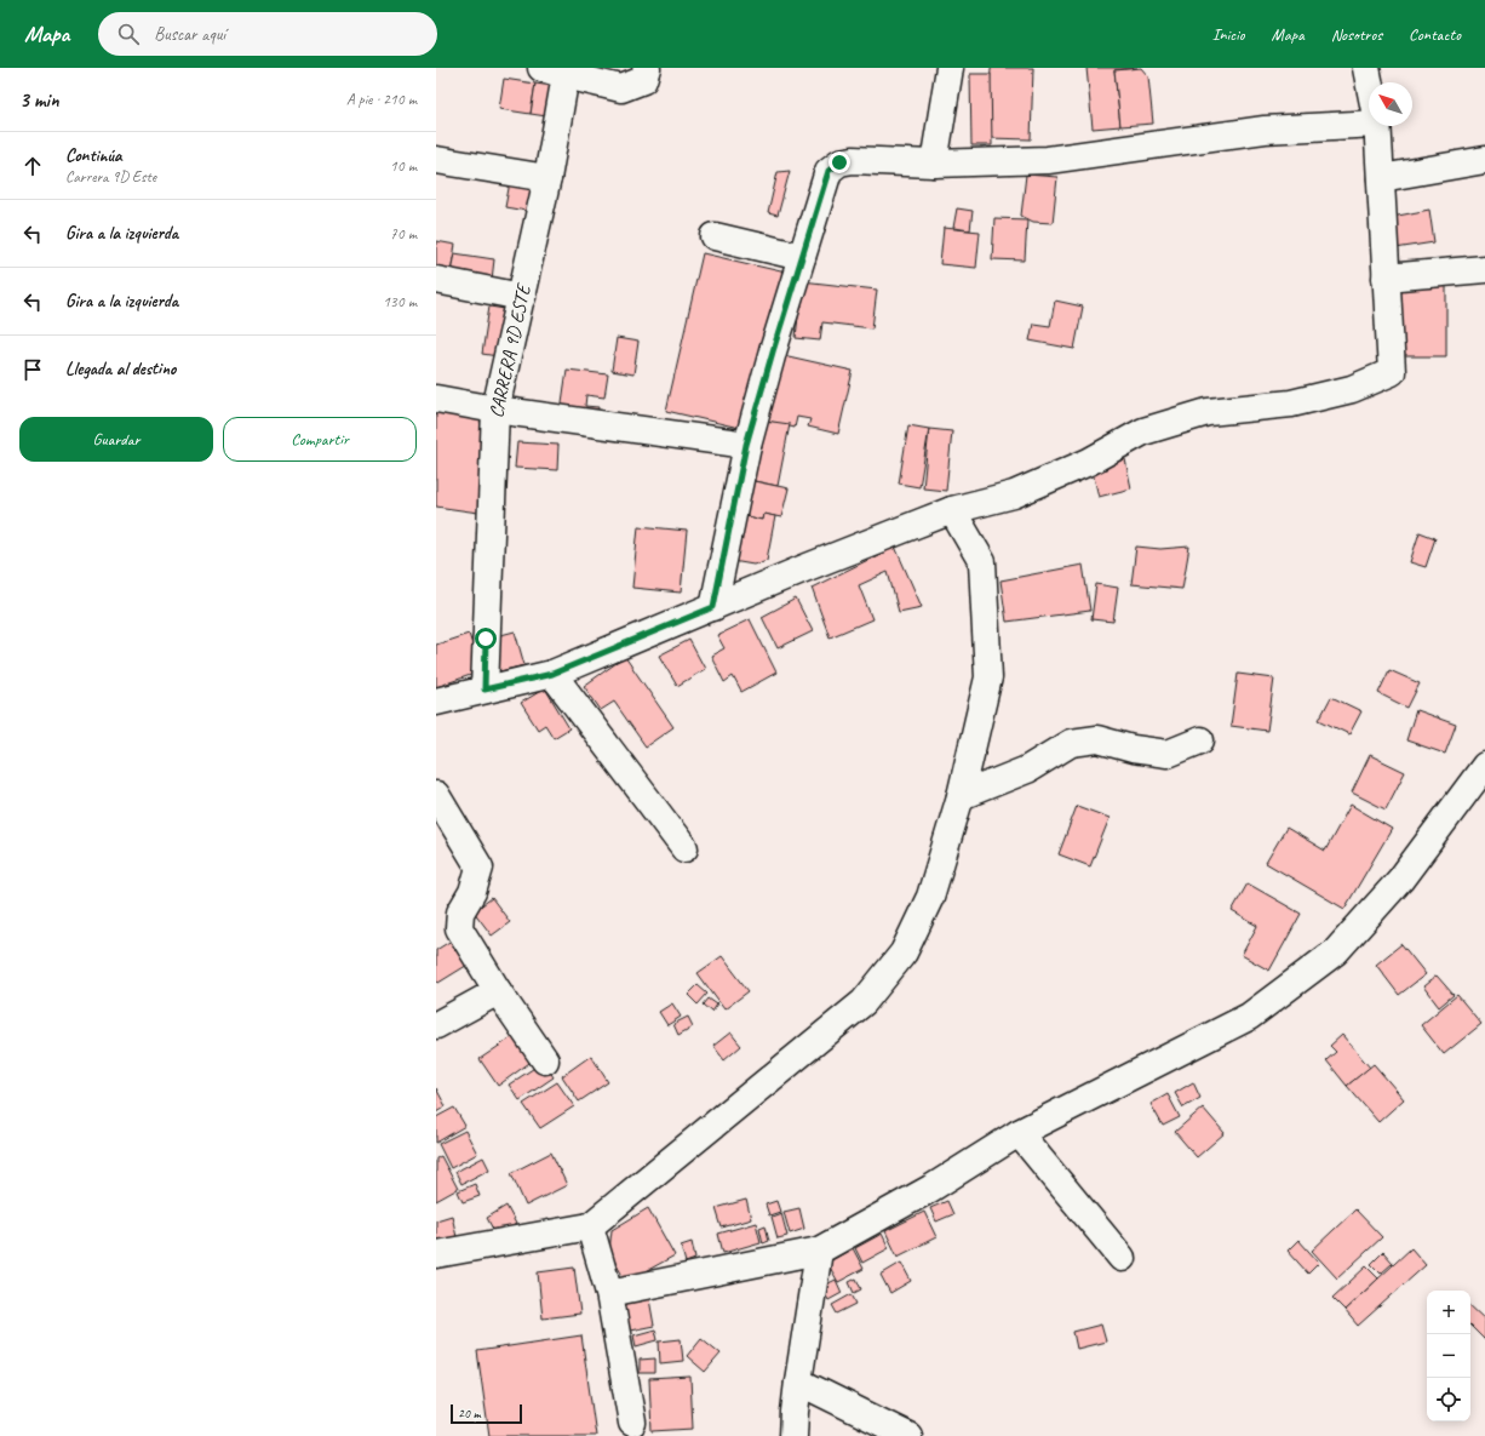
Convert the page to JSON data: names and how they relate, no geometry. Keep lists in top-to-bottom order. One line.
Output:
{"streets":{"street":["CARRERA 9D ESTE"]},"scale_bar":"20 m","north":"top left","page":{"header":"Mapa","search":"Buscar aquí","nav":["Inicio","Mapa","Nosotros","Contacto"],"heading":["3 min","A pie · 210 m"],"list":[["Continúa","Carrera 9D Este","10 m"],["Gira a la izquierda","70 m"],["Gira a la izquierda","130 m"],"Llegada al destino"],"buttons":["Guardar","Compartir"],"map_buttons":["+","−"],"scale":"20 m"}}
